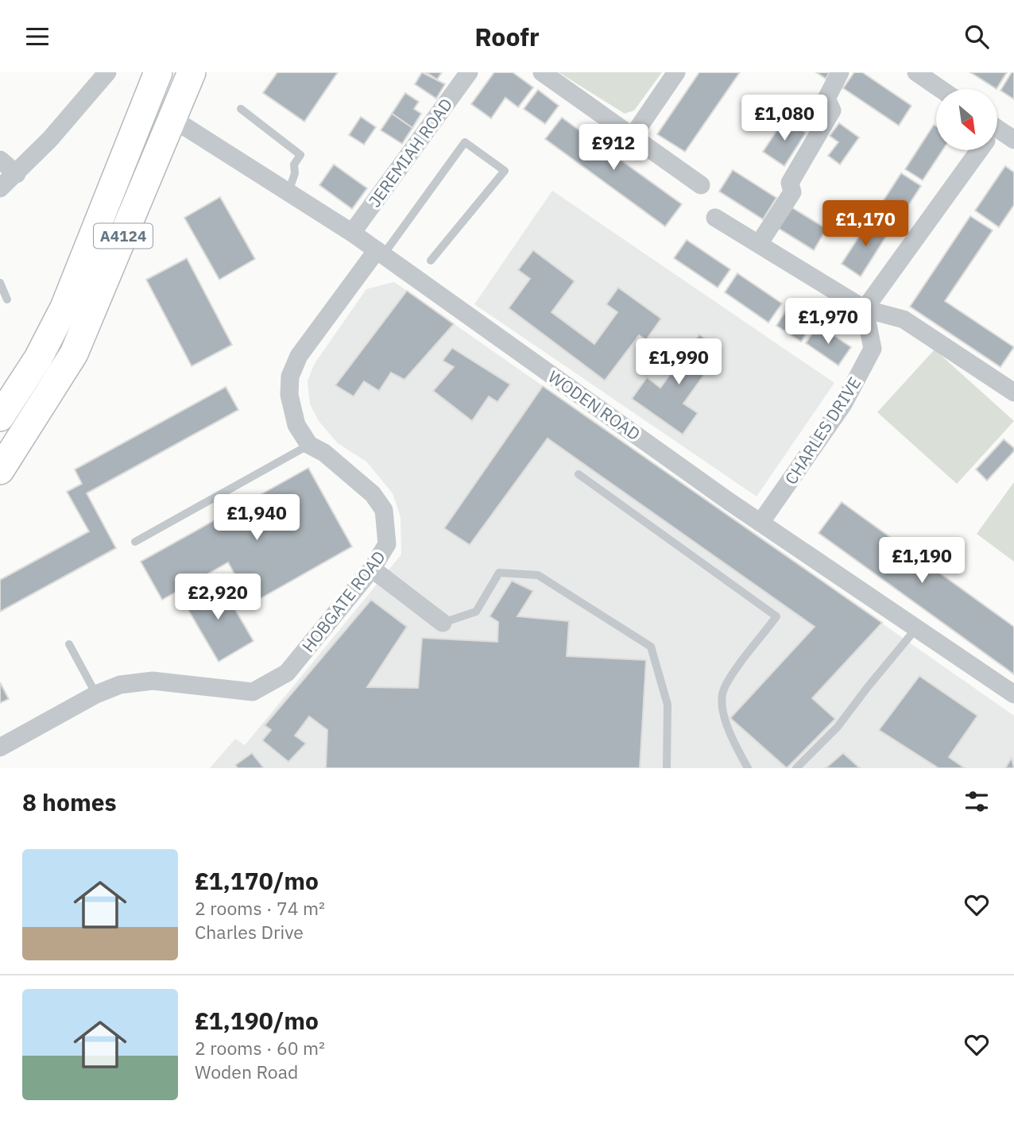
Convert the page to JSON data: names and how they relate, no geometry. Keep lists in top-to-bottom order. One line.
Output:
{"streets":{"main road":["A4124"],"street":["JEREMIAH ROAD","WODEN ROAD","CHARLES DRIVE","HOBGATE ROAD"]},"crossings":[["JEREMIAH ROAD","WODEN ROAD"],["A4124","WODEN ROAD"],["WODEN ROAD","CHARLES DRIVE"],["WODEN ROAD","HOBGATE ROAD"]],"north":"bottom right","page":{"header":"Roofr","price":["£1,080","£912","£1,170","£1,970","£1,990","£1,940","£1,190","£2,920"],"heading":"8 homes","list":[{"name":"£1,170/mo","note":"2 rooms · 74 m² · Charles Drive"},{"name":"£1,190/mo","note":"2 rooms · 60 m² · Woden Road"}]}}
